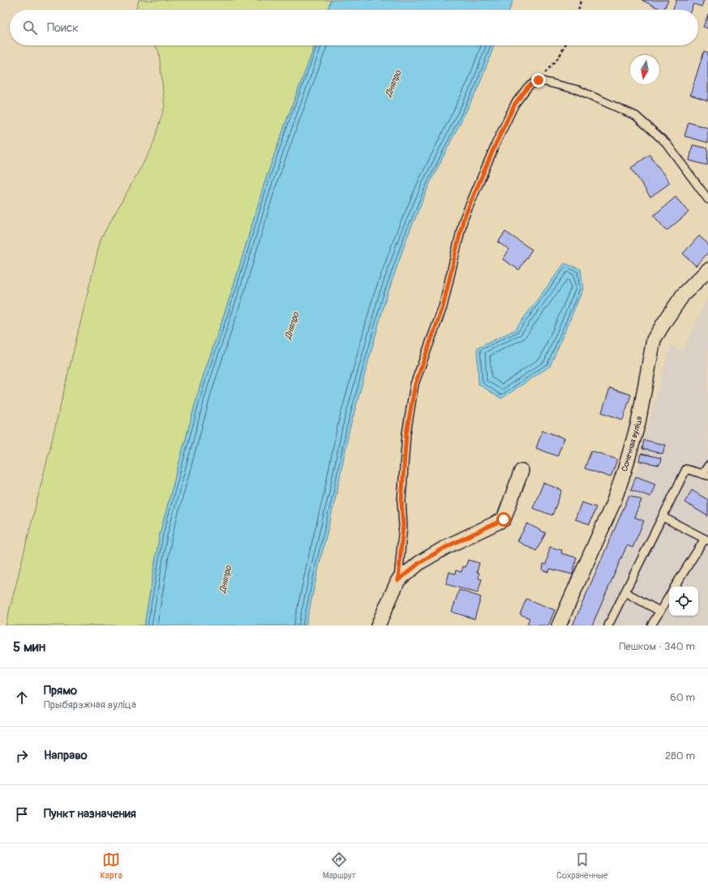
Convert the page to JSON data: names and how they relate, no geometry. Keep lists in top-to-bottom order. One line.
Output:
{"streets":{"street":["Сонечная вуліца"]},"water":["Дняпро"],"north":"bottom","page":{"search":"Поиск","heading":["5 мин","Пешком · 340 m"],"list":[["Прямо","Прыбярэжная вуліца","60 m"],["Направо","280 m"],"Пункт назначения"],"nav":["Карта","Маршрут","Сохранённые"]}}
